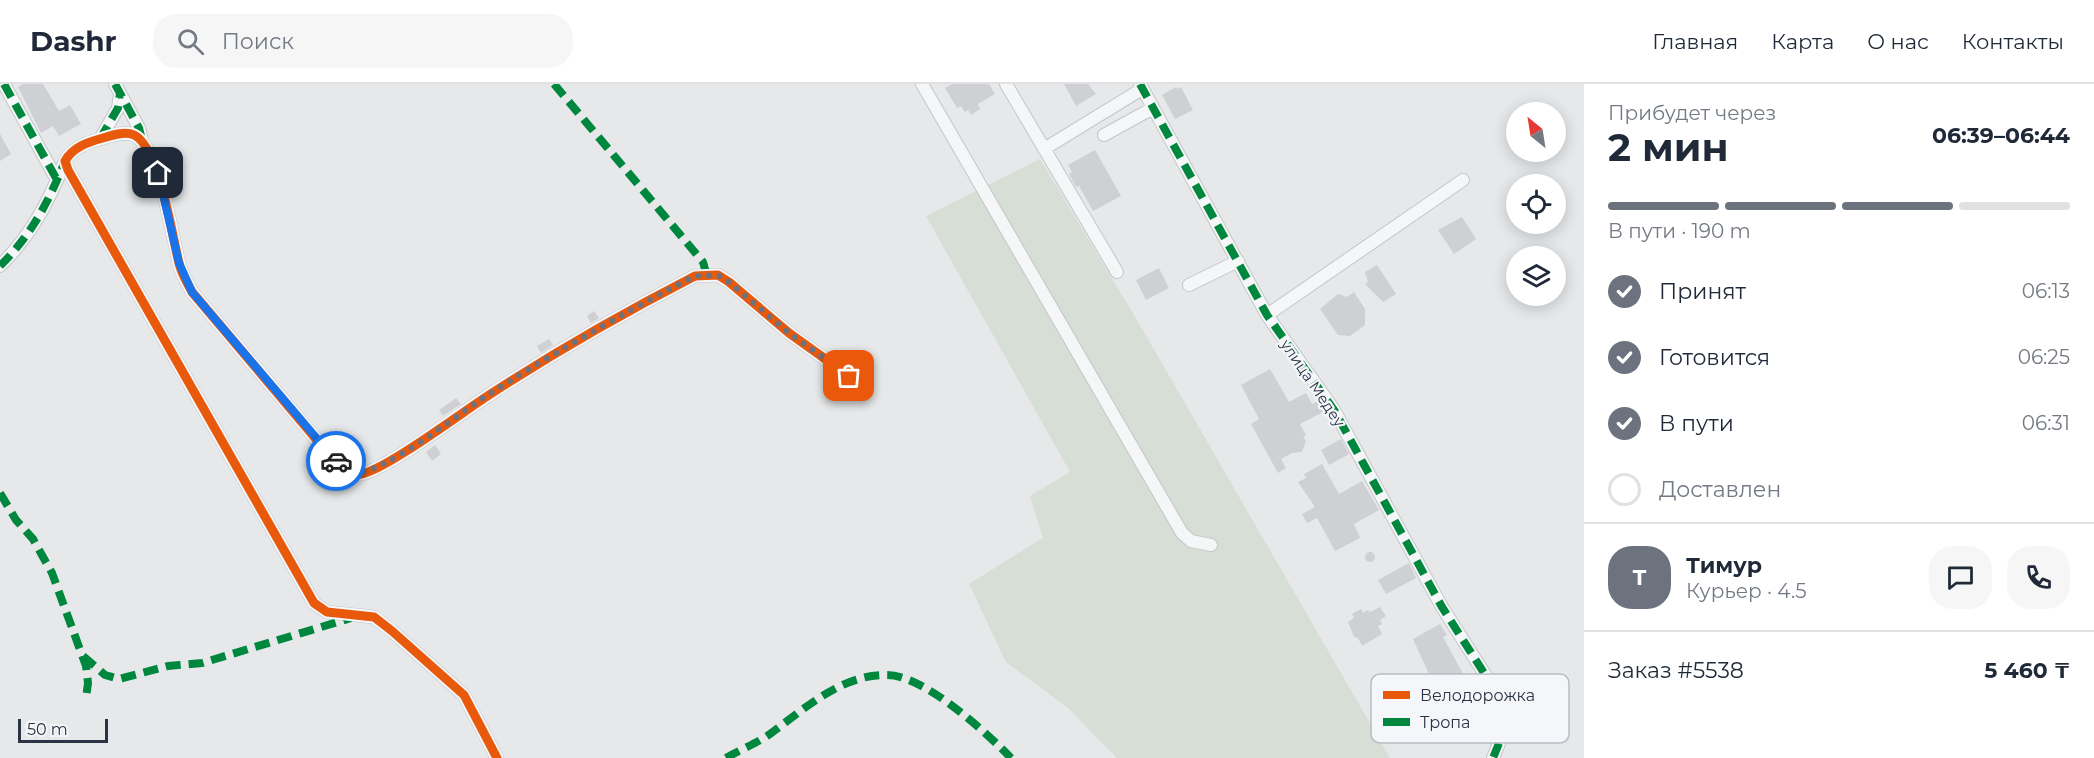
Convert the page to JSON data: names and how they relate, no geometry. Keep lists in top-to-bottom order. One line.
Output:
{"streets":{"street":["улица Медеу"]},"legend":["Велодорожка","Тропа"],"scale_bar":"50 m","north":"top left","page":{"header":"Dashr","search":"Поиск","nav":["Главная","Карта","О нас","Контакты"],"heading":["2 мин","Прибудет через","06:39–06:44"],"panel":["Тимур","Курьер · 4.5","Заказ #5538","5 460 ₸"],"bar":"В пути · 190 m","list":[["Принят","06:13"],["Готовится","06:25"],["В пути","06:31"],"Доставлен"],"round":"Т","scale":"50 m"}}
